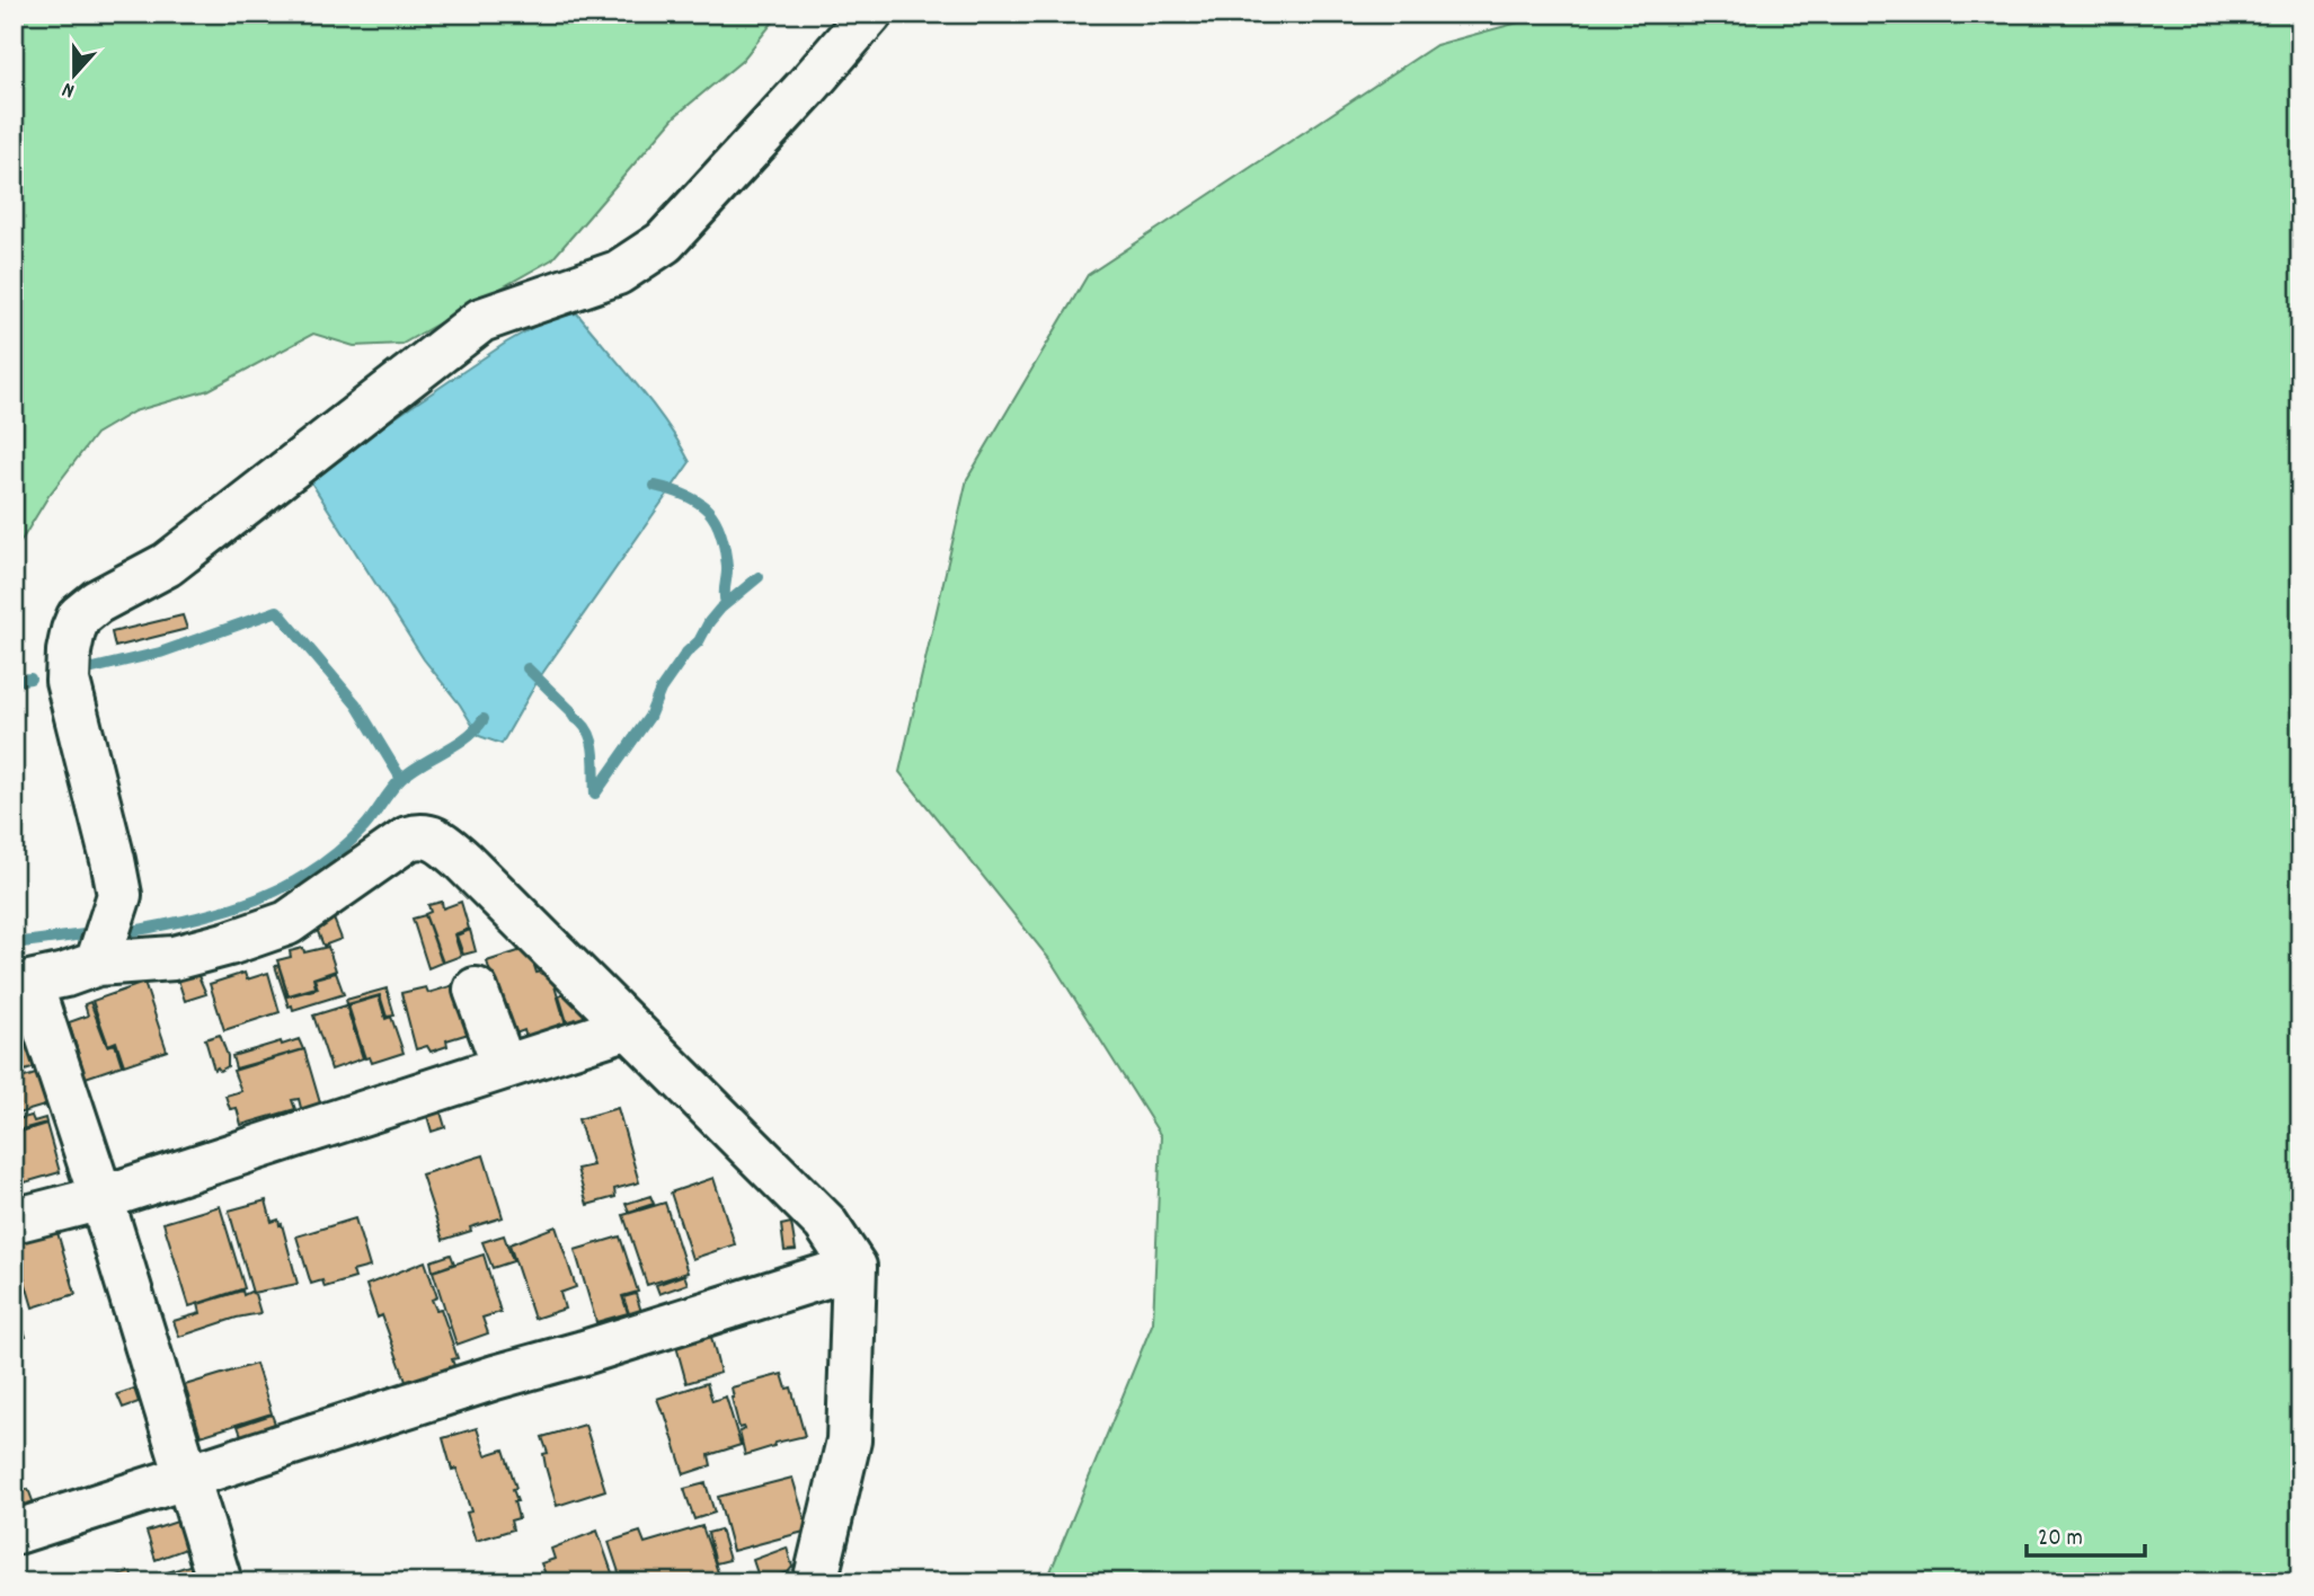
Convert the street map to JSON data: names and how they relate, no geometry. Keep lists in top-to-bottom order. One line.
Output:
{"scale_bar":"20 m","north":"bottom"}
